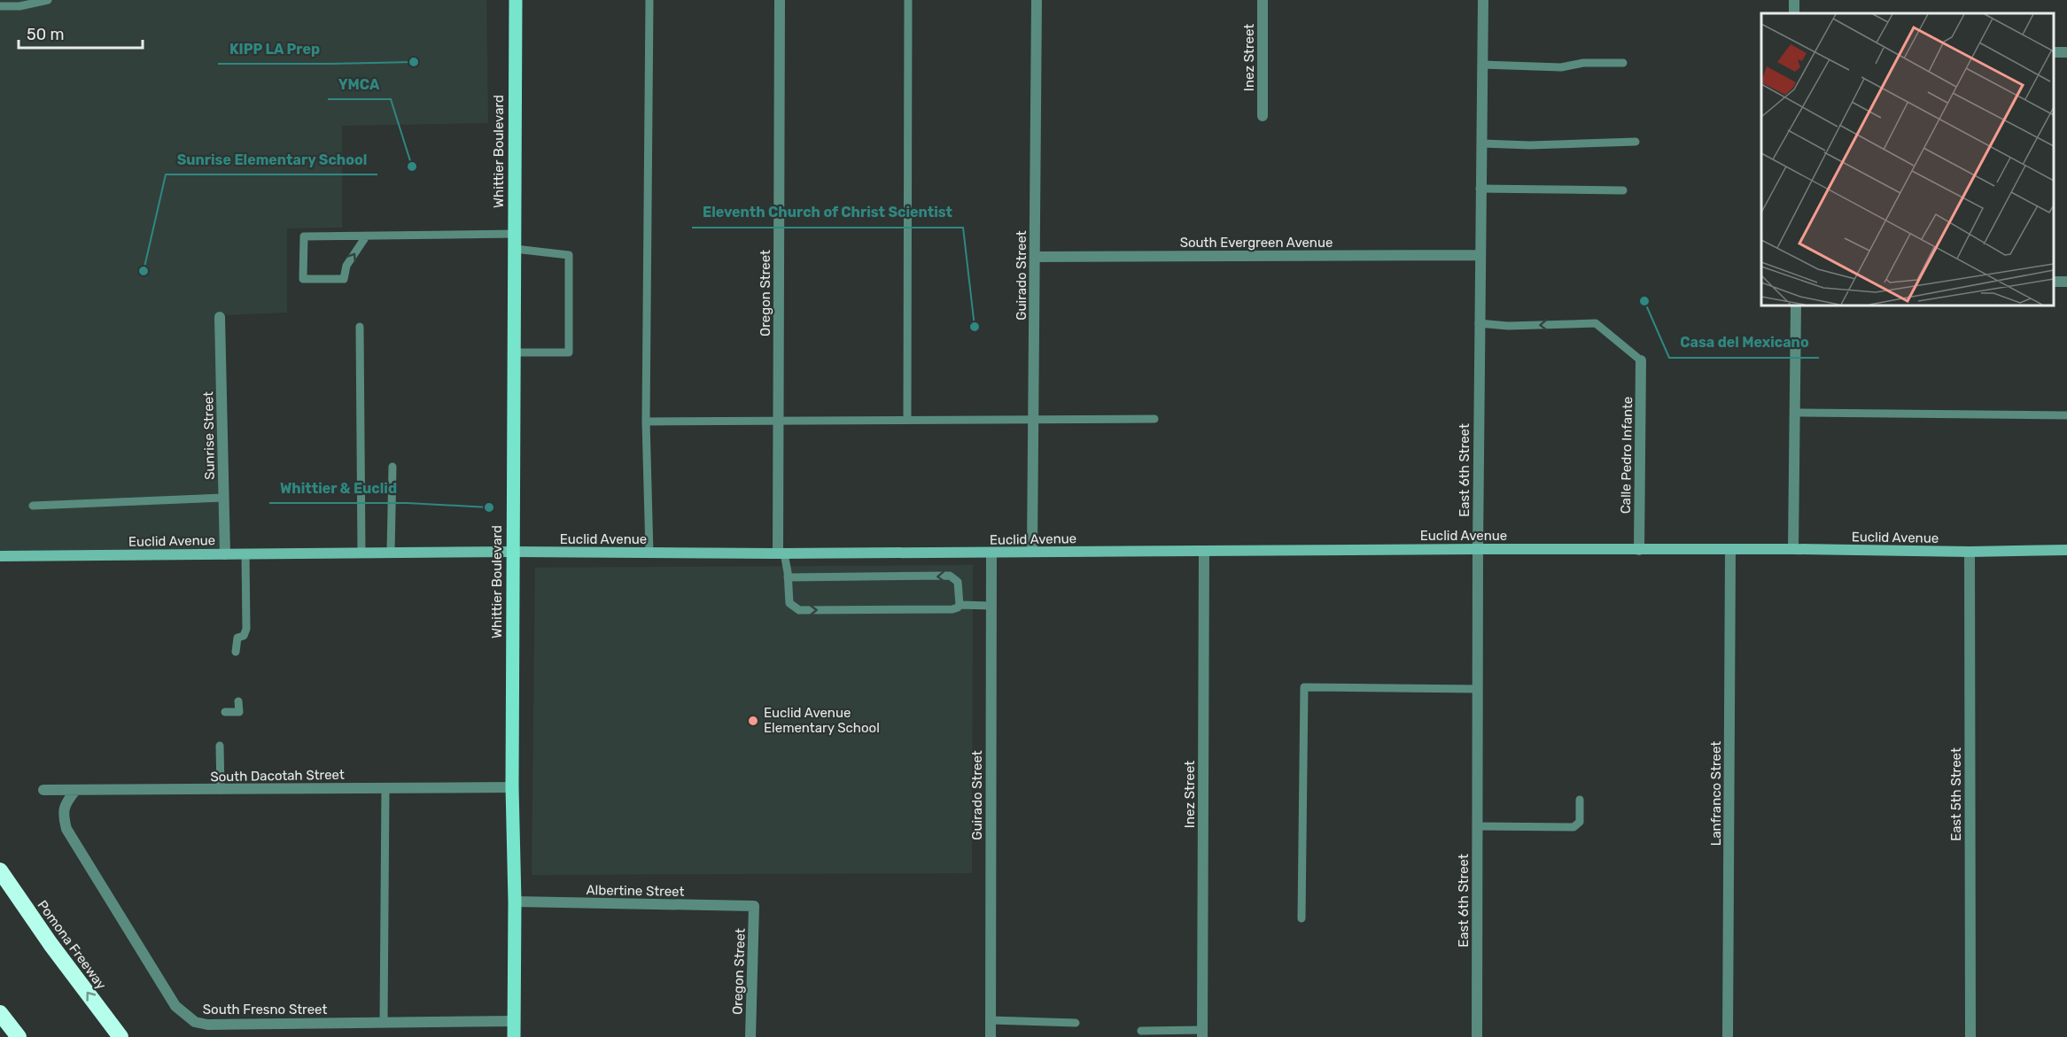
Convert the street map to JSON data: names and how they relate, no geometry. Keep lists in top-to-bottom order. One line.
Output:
{"streets":{"highway":["Pomona Freeway"],"main road":["Whittier Boulevard"],"street":["Inez Street","South Evergreen Avenue","Guirado Street","Oregon Street","Sunrise Street","Calle Pedro Infante","East 6th Street","Euclid Avenue","South Dacotah Street","Lanfranco Street","East 5th Street","Albertine Street","South Fresno Street"]},"crossings":[["Inez Street","Euclid Avenue"],["Whittier Boulevard","Euclid Avenue"],["Whittier Boulevard","South Dacotah Street"],["Whittier Boulevard","Albertine Street"],["Whittier Boulevard","South Fresno Street"],["South Evergreen Avenue","Guirado Street"],["South Evergreen Avenue","East 6th Street"],["Guirado Street","Euclid Avenue"],["Oregon Street","Euclid Avenue"],["Oregon Street","Albertine Street"],["Sunrise Street","Euclid Avenue"],["Calle Pedro Infante","Euclid Avenue"],["East 6th Street","Euclid Avenue"],["Euclid Avenue","Lanfranco Street"],["Euclid Avenue","East 5th Street"],["South Dacotah Street","South Fresno Street"]],"one_way":["Pomona Freeway"],"places":["KIPP LA Prep","YMCA","Sunrise Elementary School","Casa del Mexicano","Eleventh Church of Christ Scientist","Whittier & Euclid","Euclid Avenue Elementary School"],"scale_bar":"50 m"}
